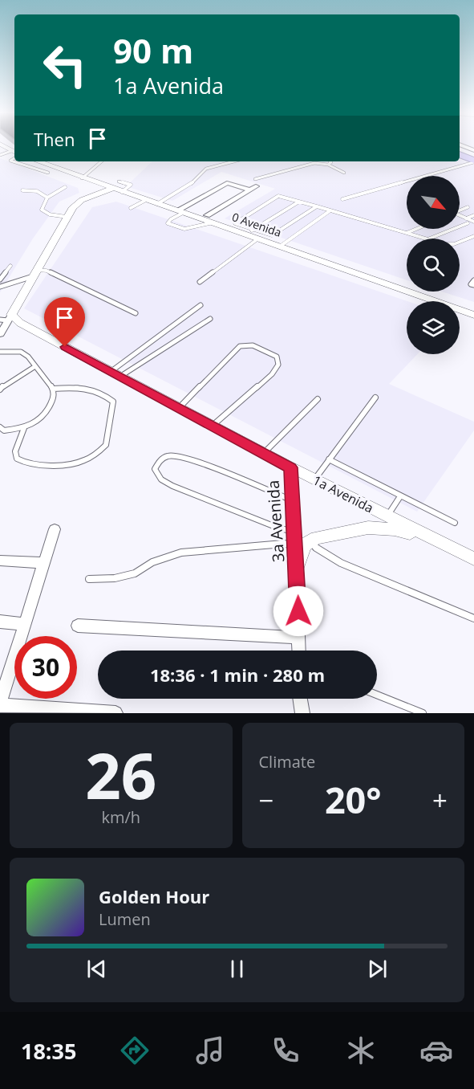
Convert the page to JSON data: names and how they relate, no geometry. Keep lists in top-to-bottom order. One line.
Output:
{"streets":{"street":["0 Avenida","1a Avenida","3a Avenida"]},"crossings":[["1a Avenida","3a Avenida"]],"north":"bottom right","page":{"turn":["90 m","1a Avenida"],"then":"Then","limit":"30","trip":"18:36 · 1 min · 280 m","tile":[["26","km/h"],"Climate"],"heat":["−","20°","+"],"song":["Golden Hour","Lumen"],"tabs":"18:35"}}
